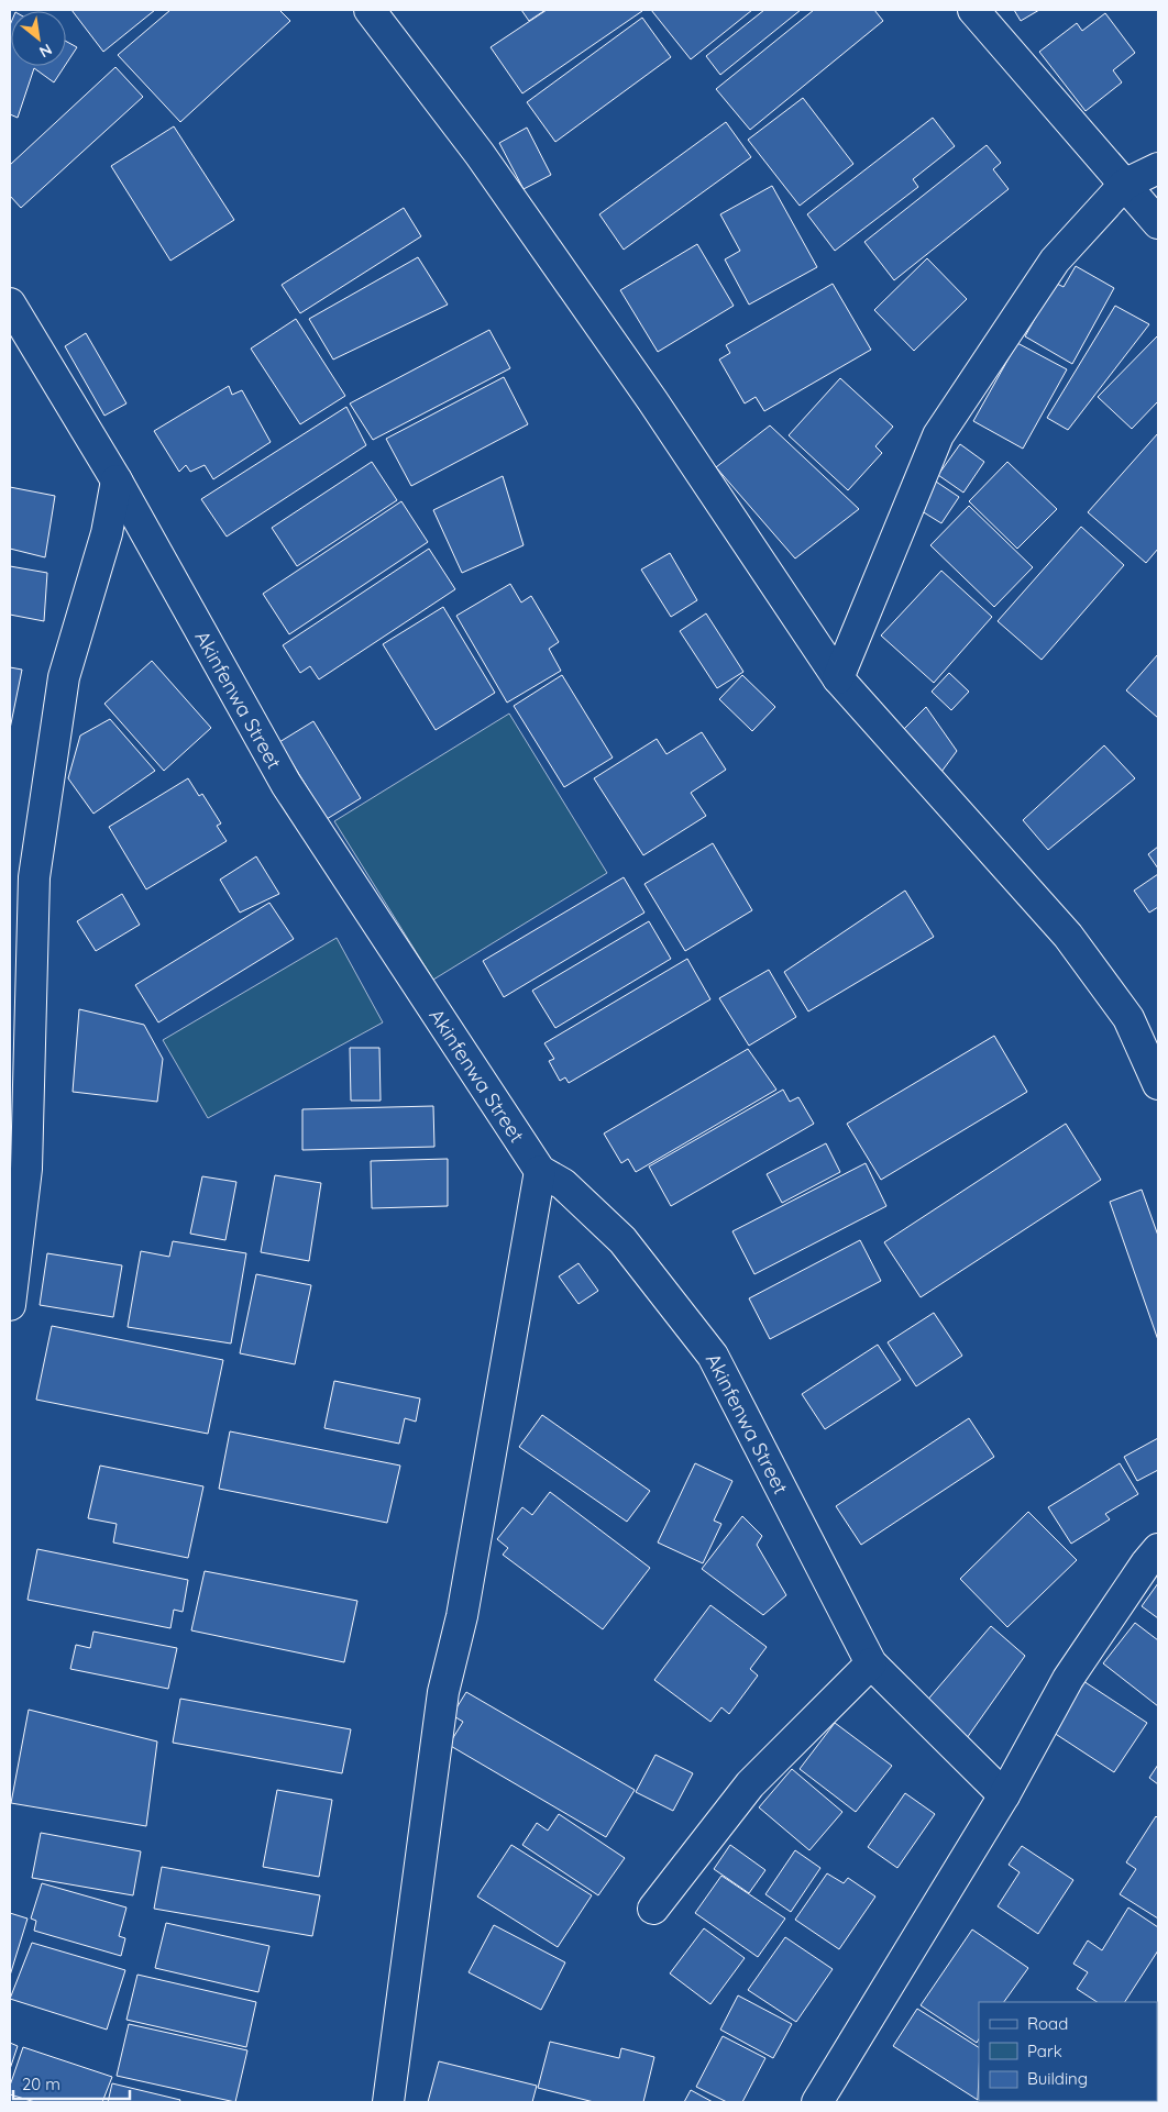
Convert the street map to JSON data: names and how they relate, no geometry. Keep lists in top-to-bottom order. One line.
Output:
{"streets":{"street":["Akinfenwa Street"]},"legend":["Road","Park","Building"],"scale_bar":"20 m","north":"bottom right"}
